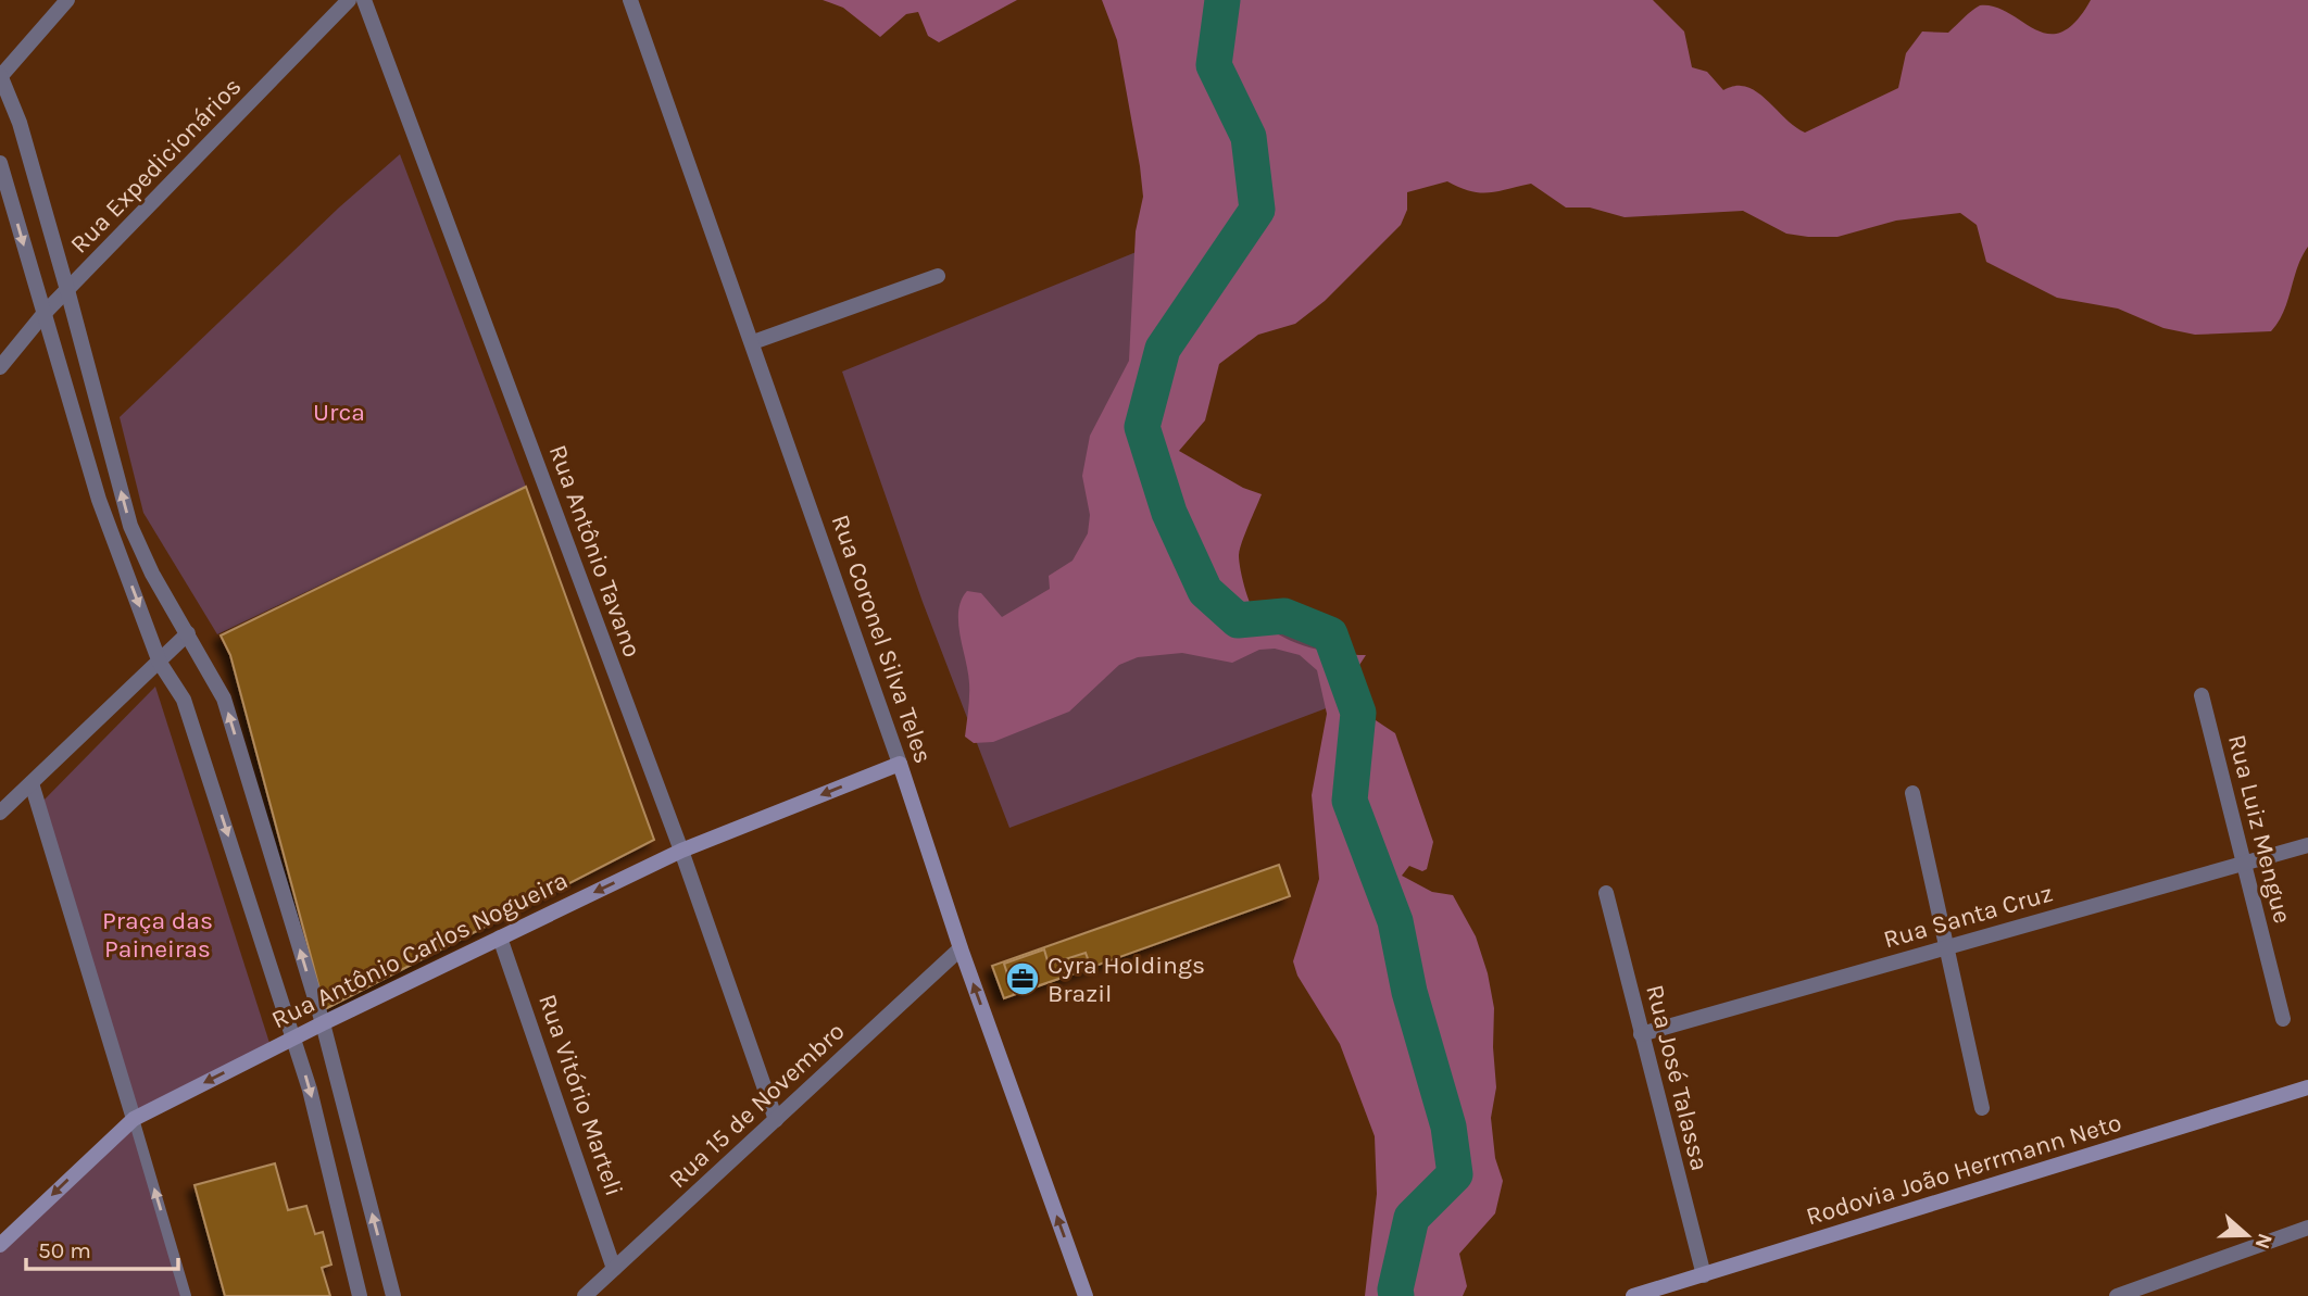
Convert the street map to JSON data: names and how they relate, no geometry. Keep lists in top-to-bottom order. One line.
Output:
{"streets":{"main road":["Rua Coronel Silva Teles","Rua Antônio Carlos Nogueira","Rodovia João Herrmann Neto"],"street":["Rua Expedicionários","Rua Antônio Tavano","Rua Luiz Mengue","Rua Santa Cruz","Rua José Talassa","Rua Vitório Marteli","Rua 15 de Novembro"]},"crossings":[["Rua Antônio Tavano","Rua Antônio Carlos Nogueira"],["Rua Antônio Tavano","Rua 15 de Novembro"],["Rua Coronel Silva Teles","Rua Antônio Carlos Nogueira"],["Rua Coronel Silva Teles","Rua 15 de Novembro"],["Rua Luiz Mengue","Rua Santa Cruz"],["Rua Santa Cruz","Rua José Talassa"],["Rua Antônio Carlos Nogueira","Rua Vitório Marteli"],["Rua José Talassa","Rodovia João Herrmann Neto"],["Rua Vitório Marteli","Rua 15 de Novembro"]],"one_way":["Rua Antônio Carlos Nogueira"],"parks":["Urca","Praça das Paineiras"],"places":{"office":["Cyra Holdings Brazil"]},"scale_bar":"50 m","north":"right"}
